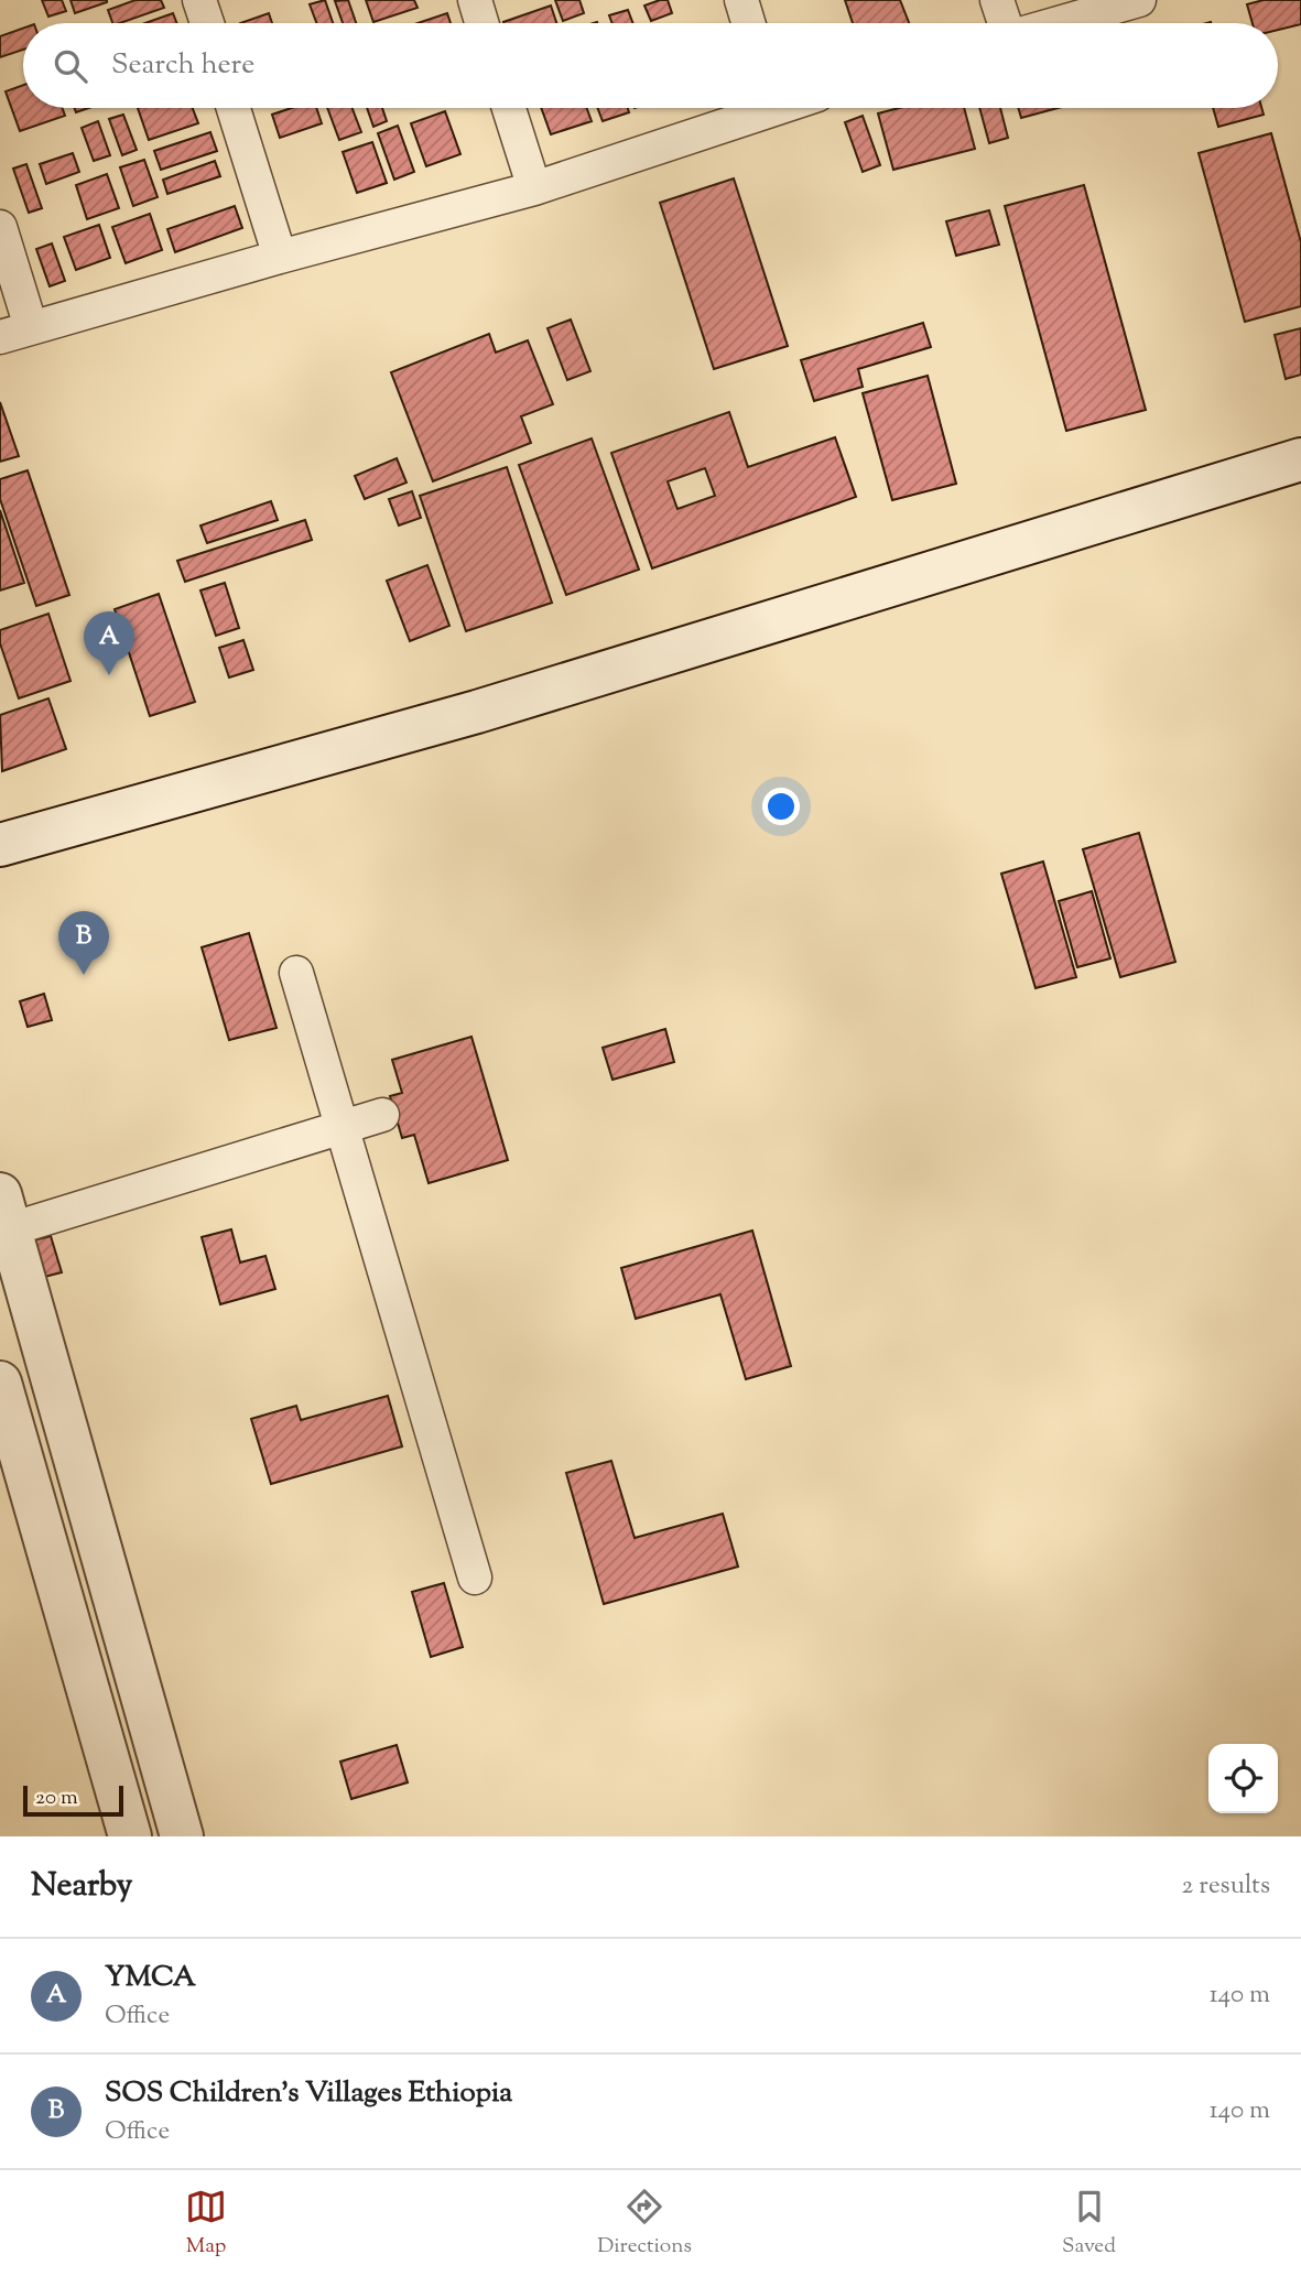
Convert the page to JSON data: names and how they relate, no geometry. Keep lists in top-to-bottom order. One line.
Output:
{"scale_bar":"20 m","page":{"search":"Search here","pins":["A","B"],"scale":"20 m","heading":["Nearby","2 results"],"list":[{"mark":"A","name":"YMCA","note":"Office","value":"140 m"},{"mark":"B","name":"SOS Children's Villages Ethiopia","note":"Office","value":"140 m"}],"nav":["Map","Directions","Saved"]}}
